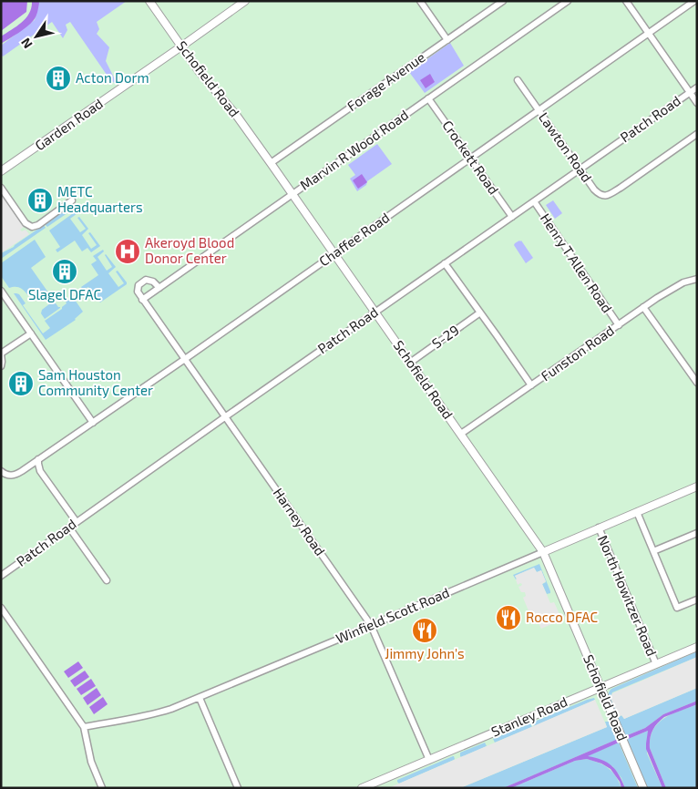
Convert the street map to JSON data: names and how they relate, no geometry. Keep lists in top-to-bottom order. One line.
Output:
{"streets":{"street":["Schofield Road","Forage Avenue","Patch Road","Garden Road","Lawton Road","Marvin R Wood Road","Crockett Road","Chaffee Road","Henry T Allen Road","S-29","Funston Road","Harney Road","North Howitzer Road","Winfield Scott Road","Stanley Road"]},"crossings":[["Schofield Road","Forage Avenue"],["Schofield Road","Patch Road"],["Schofield Road","Garden Road"],["Schofield Road","Marvin R Wood Road"],["Schofield Road","Chaffee Road"],["Schofield Road","S-29"],["Schofield Road","Funston Road"],["Schofield Road","Winfield Scott Road"],["Schofield Road","Stanley Road"],["Patch Road","Lawton Road"],["Patch Road","Crockett Road"],["Patch Road","Henry T Allen Road"],["Patch Road","Harney Road"],["Lawton Road","Chaffee Road"],["Marvin R Wood Road","Crockett Road"],["Marvin R Wood Road","Harney Road"],["Crockett Road","Chaffee Road"],["Chaffee Road","Harney Road"],["Henry T Allen Road","Funston Road"],["Harney Road","Winfield Scott Road"],["Harney Road","Stanley Road"],["North Howitzer Road","Winfield Scott Road"],["North Howitzer Road","Stanley Road"]],"places":{"building":["Acton Dorm","METC Headquarters","Slagel DFAC","Sam Houston Community Center"],"hospital":["Akeroyd Blood Donor Center"],"restaurant":["Rocco DFAC","Jimmy John's"]},"north":"bottom left"}
